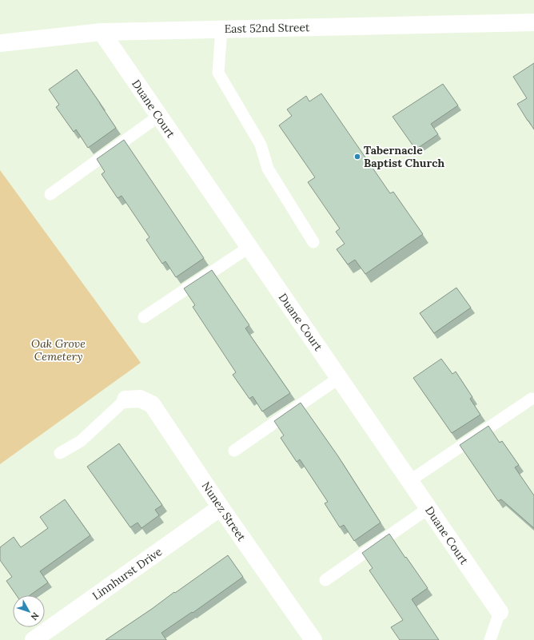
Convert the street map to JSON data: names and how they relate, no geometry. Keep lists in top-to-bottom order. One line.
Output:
{"streets":{"street":["East 52nd Street","Duane Court","Nunez Street","Linnhurst Drive"]},"crossings":[["East 52nd Street","Duane Court"],["Nunez Street","Linnhurst Drive"]],"parks":["Oak Grove Cemetery"],"places":["Tabernacle Baptist Church"],"north":"bottom right"}
